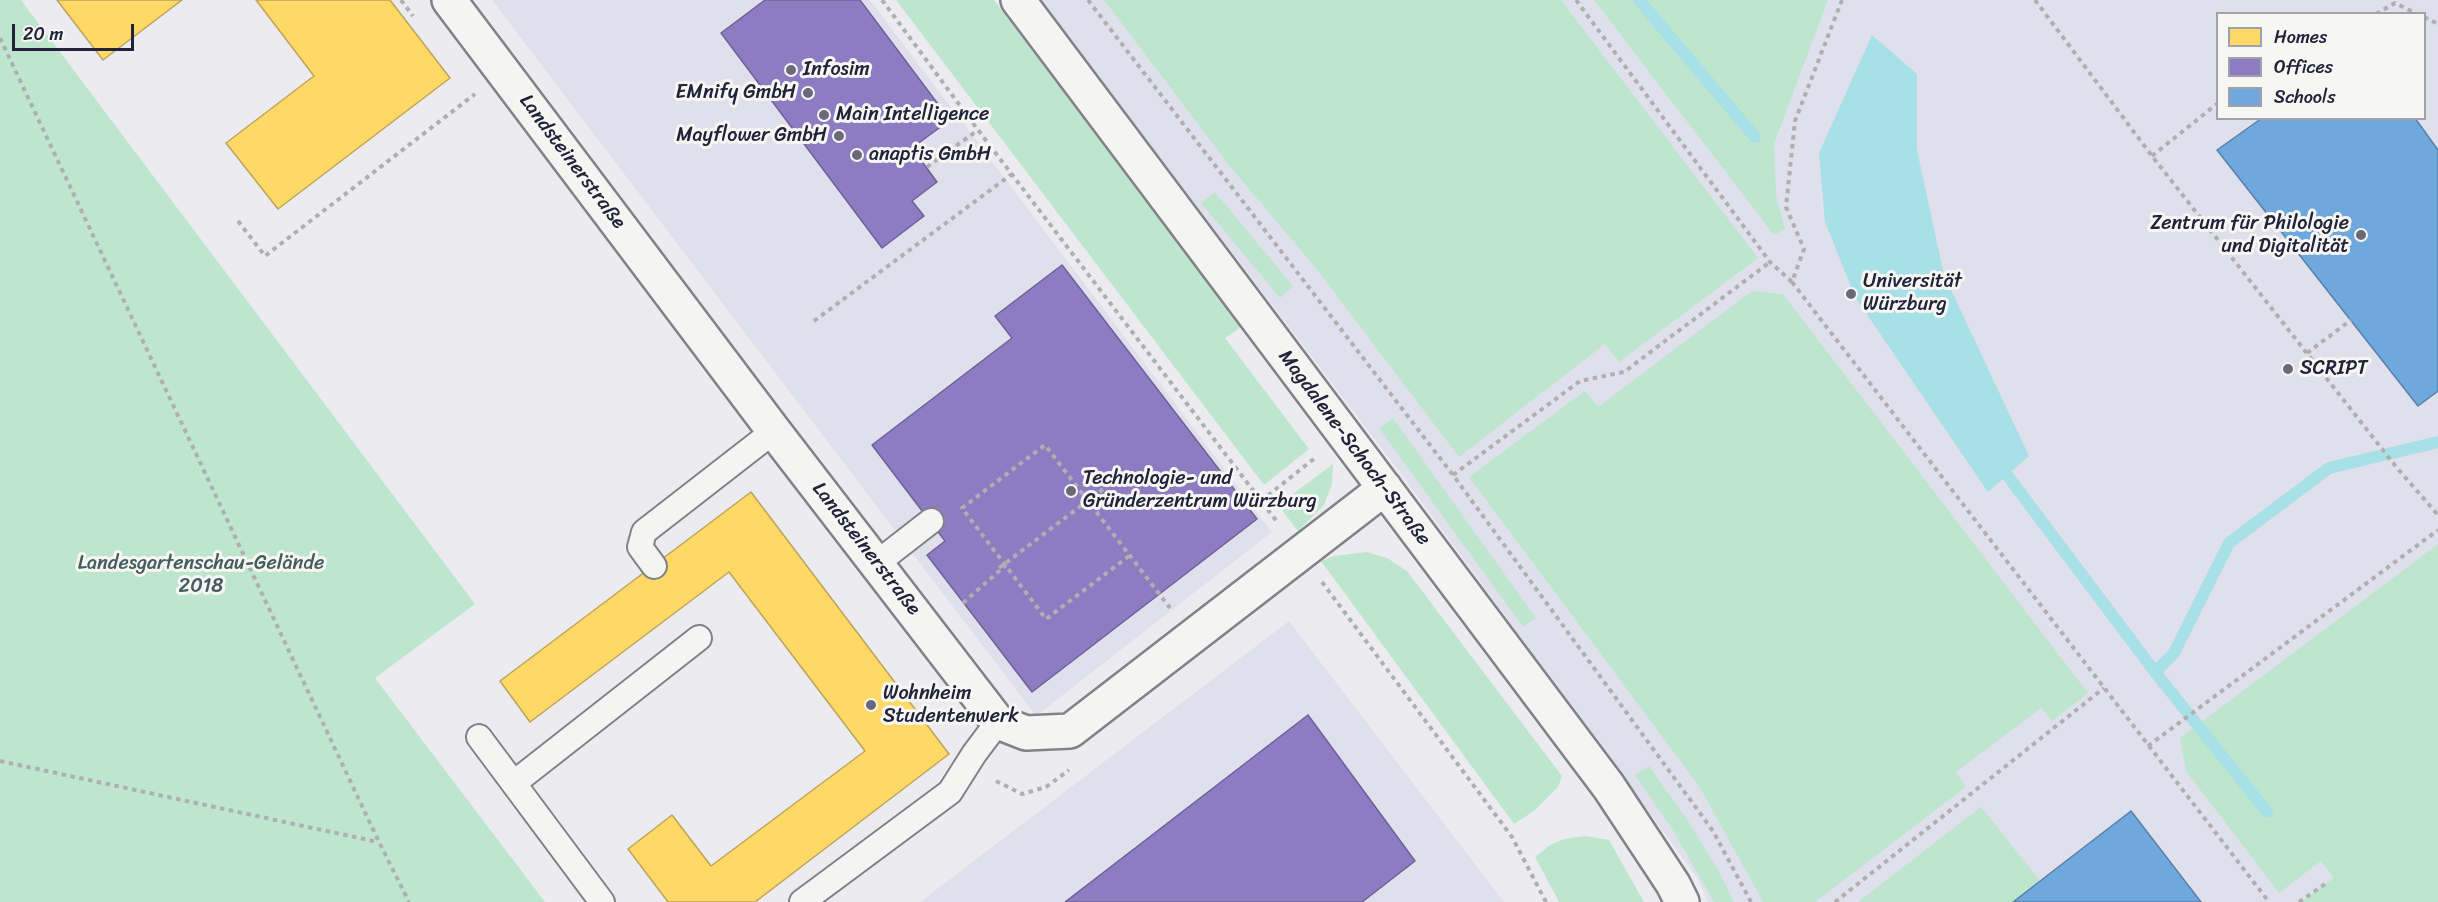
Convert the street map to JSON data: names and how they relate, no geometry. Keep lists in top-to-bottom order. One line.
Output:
{"streets":{"street":["Landsteinerstraße","Magdalene-Schoch-Straße"]},"parks":["Landesgartenschau-Gelände 2018"],"places":["Infosim","EMnify GmbH","Main Intelligence","Mayflower GmbH","anaptis GmbH","Zentrum für Philologie und Digitalität","Universität Würzburg","SCRIPT","Technologie- und Gründerzentrum Würzburg","Wohnheim Studentenwerk"],"legend":["Homes","Offices","Schools"],"scale_bar":"20 m"}
